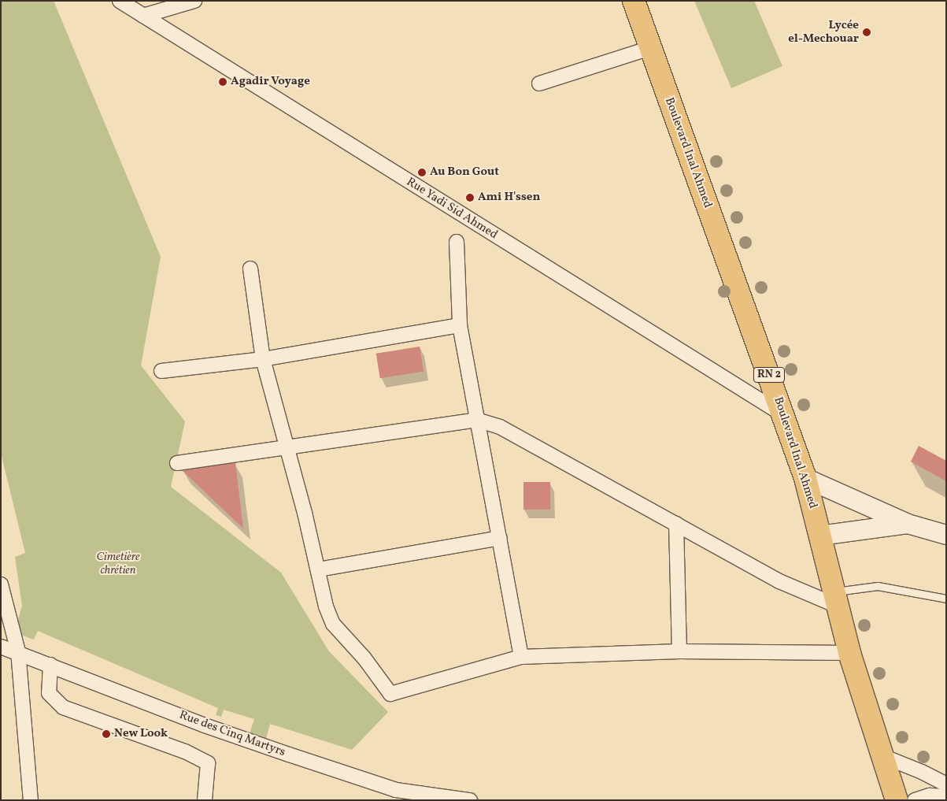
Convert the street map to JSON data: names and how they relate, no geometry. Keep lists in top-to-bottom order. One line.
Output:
{"streets":{"main road":["Boulevard Inal Ahmed","RN 2"],"street":["Rue Yadi Sid Ahmed","Rue des Cinq Martyrs"]},"crossings":[["Boulevard Inal Ahmed","Rue Yadi Sid Ahmed"]],"parks":["Cimetière chrétien"],"places":["Lycée el-Mechouar","Agadir Voyage","Au Bon Gout","Ami H'ssen","New Look"]}
